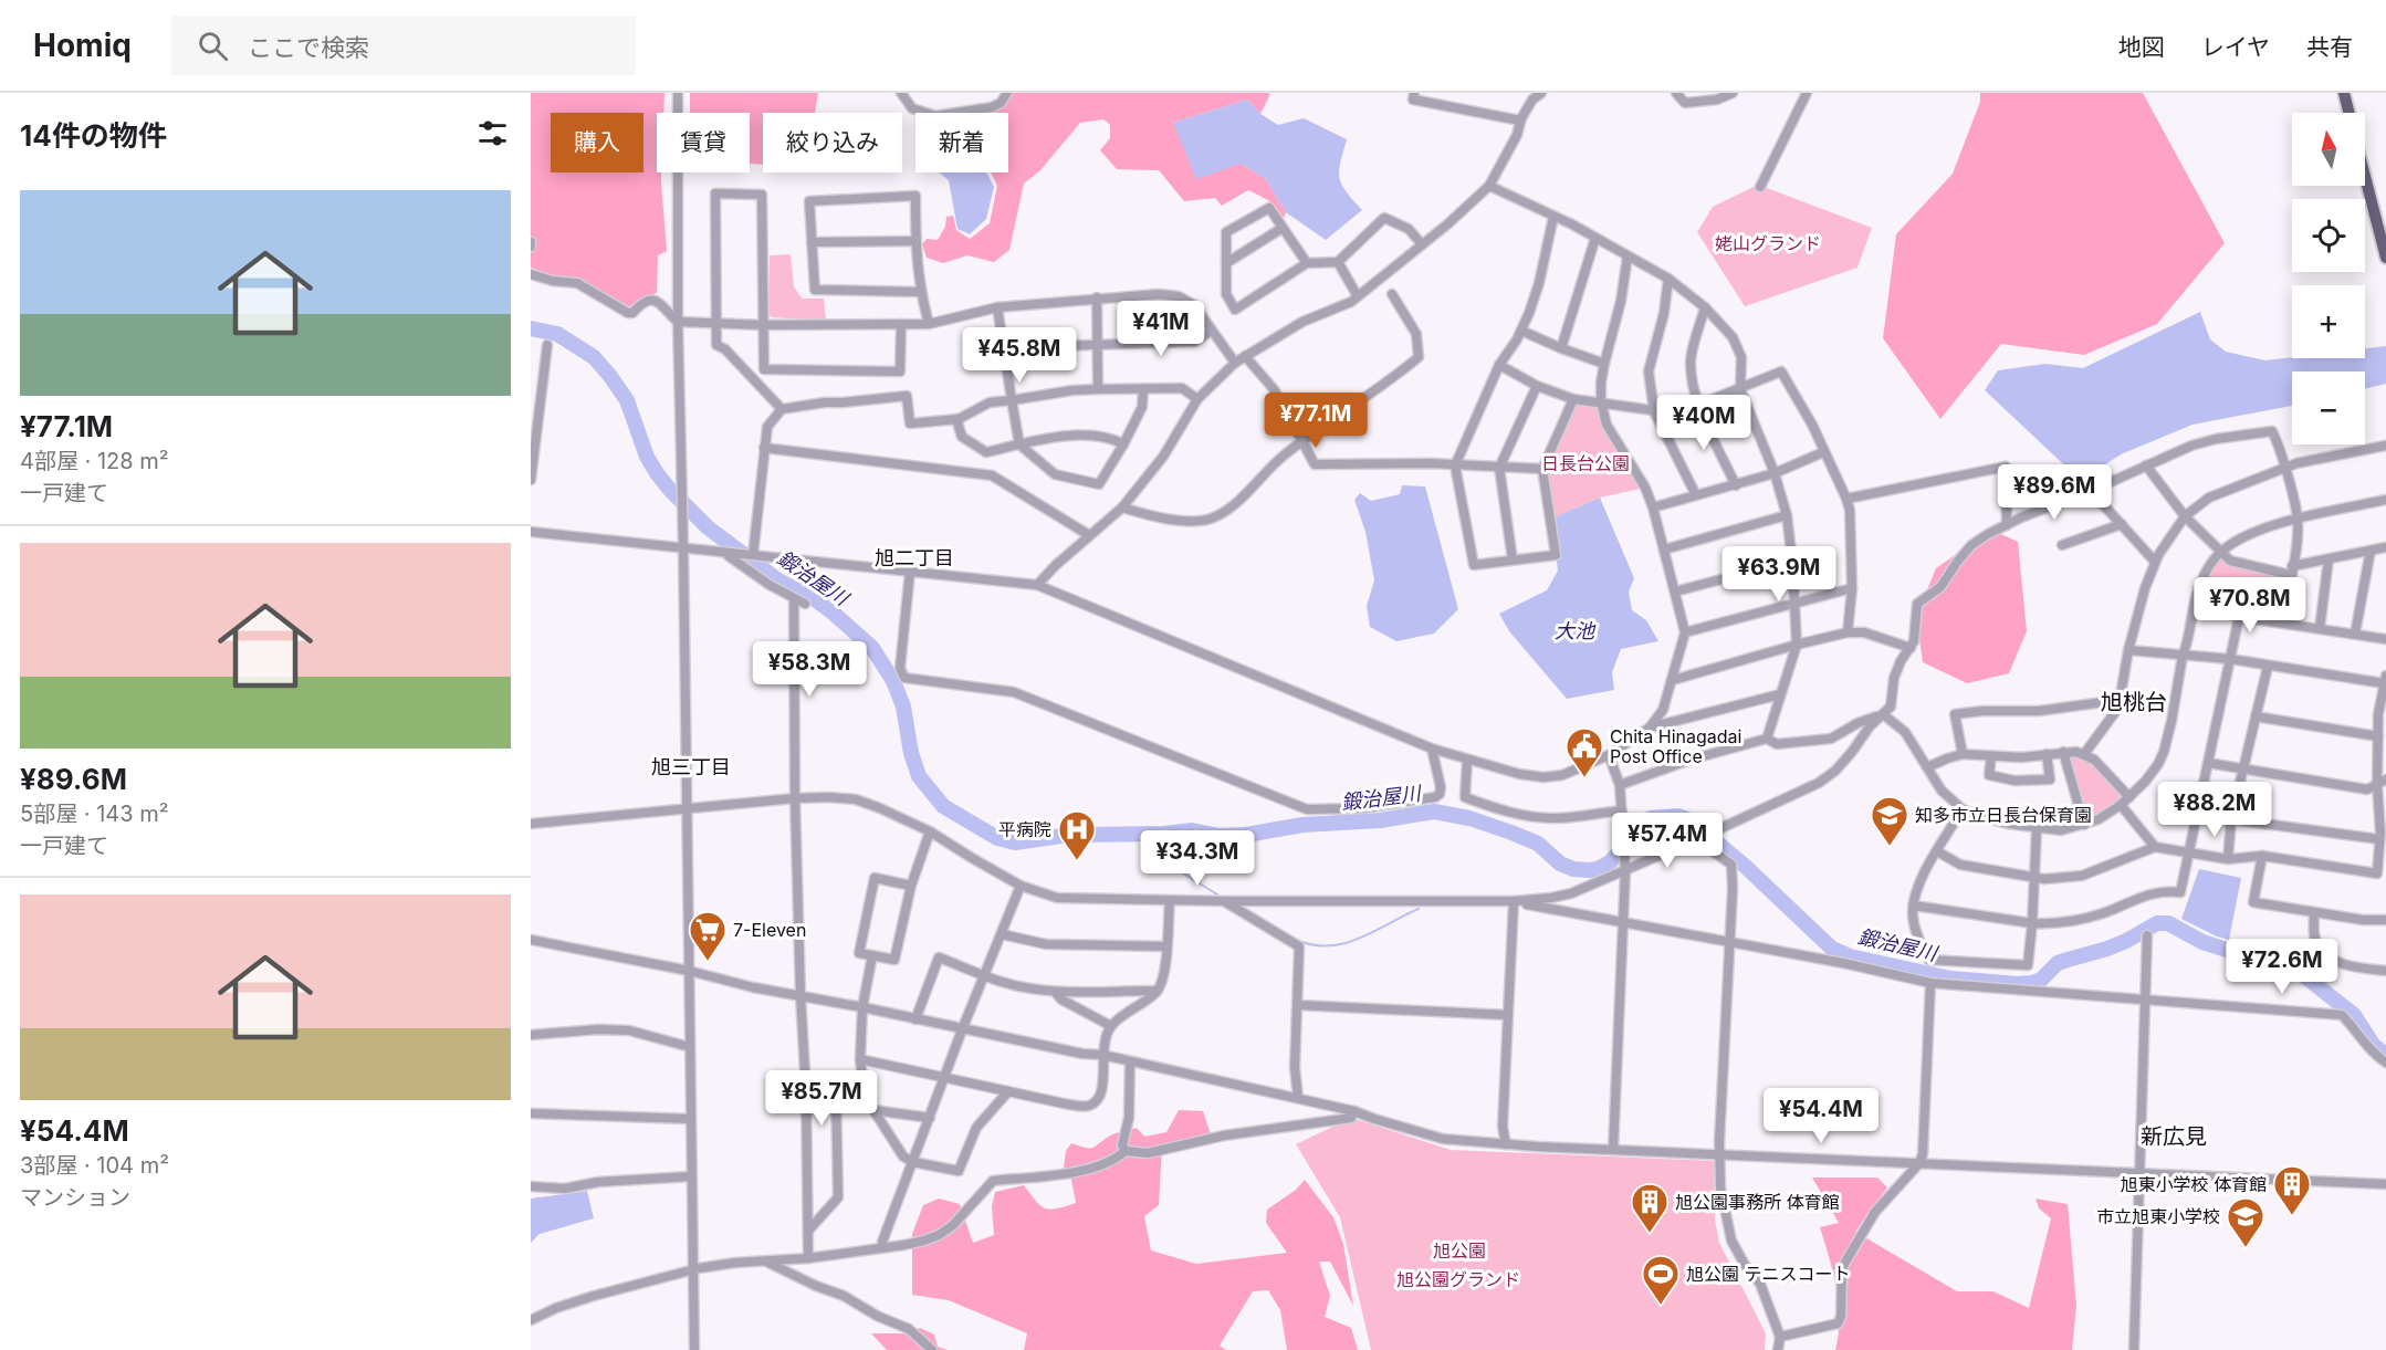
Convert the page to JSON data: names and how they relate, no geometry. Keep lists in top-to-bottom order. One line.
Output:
{"districts":["旭二丁目","旭桃台","旭三丁目","新広見"],"water":["鍛治屋川","大池"],"parks":["姥山グランド","日長台公園","旭公園","旭公園グランド"],"places":{"public building":["Chita Hinagadai Post Office"],"school or university":["知多市立日長台保育園","市立旭東小学校"],"hospital":["平病院"],"supermarket":["7-Eleven"],"building":["旭東小学校 体育館","旭公園事務所 体育館"],"sports":["旭公園 テニスコート"]},"north":"top","page":{"header":"Homiq","search":"ここで検索","nav":["地図","レイヤ","共有"],"heading":"14件の物件","map_buttons":["+","−"],"chip":["購入","賃貸","絞り込み","新着"],"list":[{"name":"¥77.1M","note":"4部屋 · 128 m² · 一戸建て"},{"name":"¥89.6M","note":"5部屋 · 143 m² · 一戸建て"},{"name":"¥54.4M","note":"3部屋 · 104 m² · マンション"}],"price":["¥41M","¥45.8M","¥77.1M","¥40M","¥89.6M","¥63.9M","¥70.8M","¥58.3M","¥88.2M","¥57.4M","¥34.3M","¥72.6M","¥85.7M","¥54.4M"]}}
